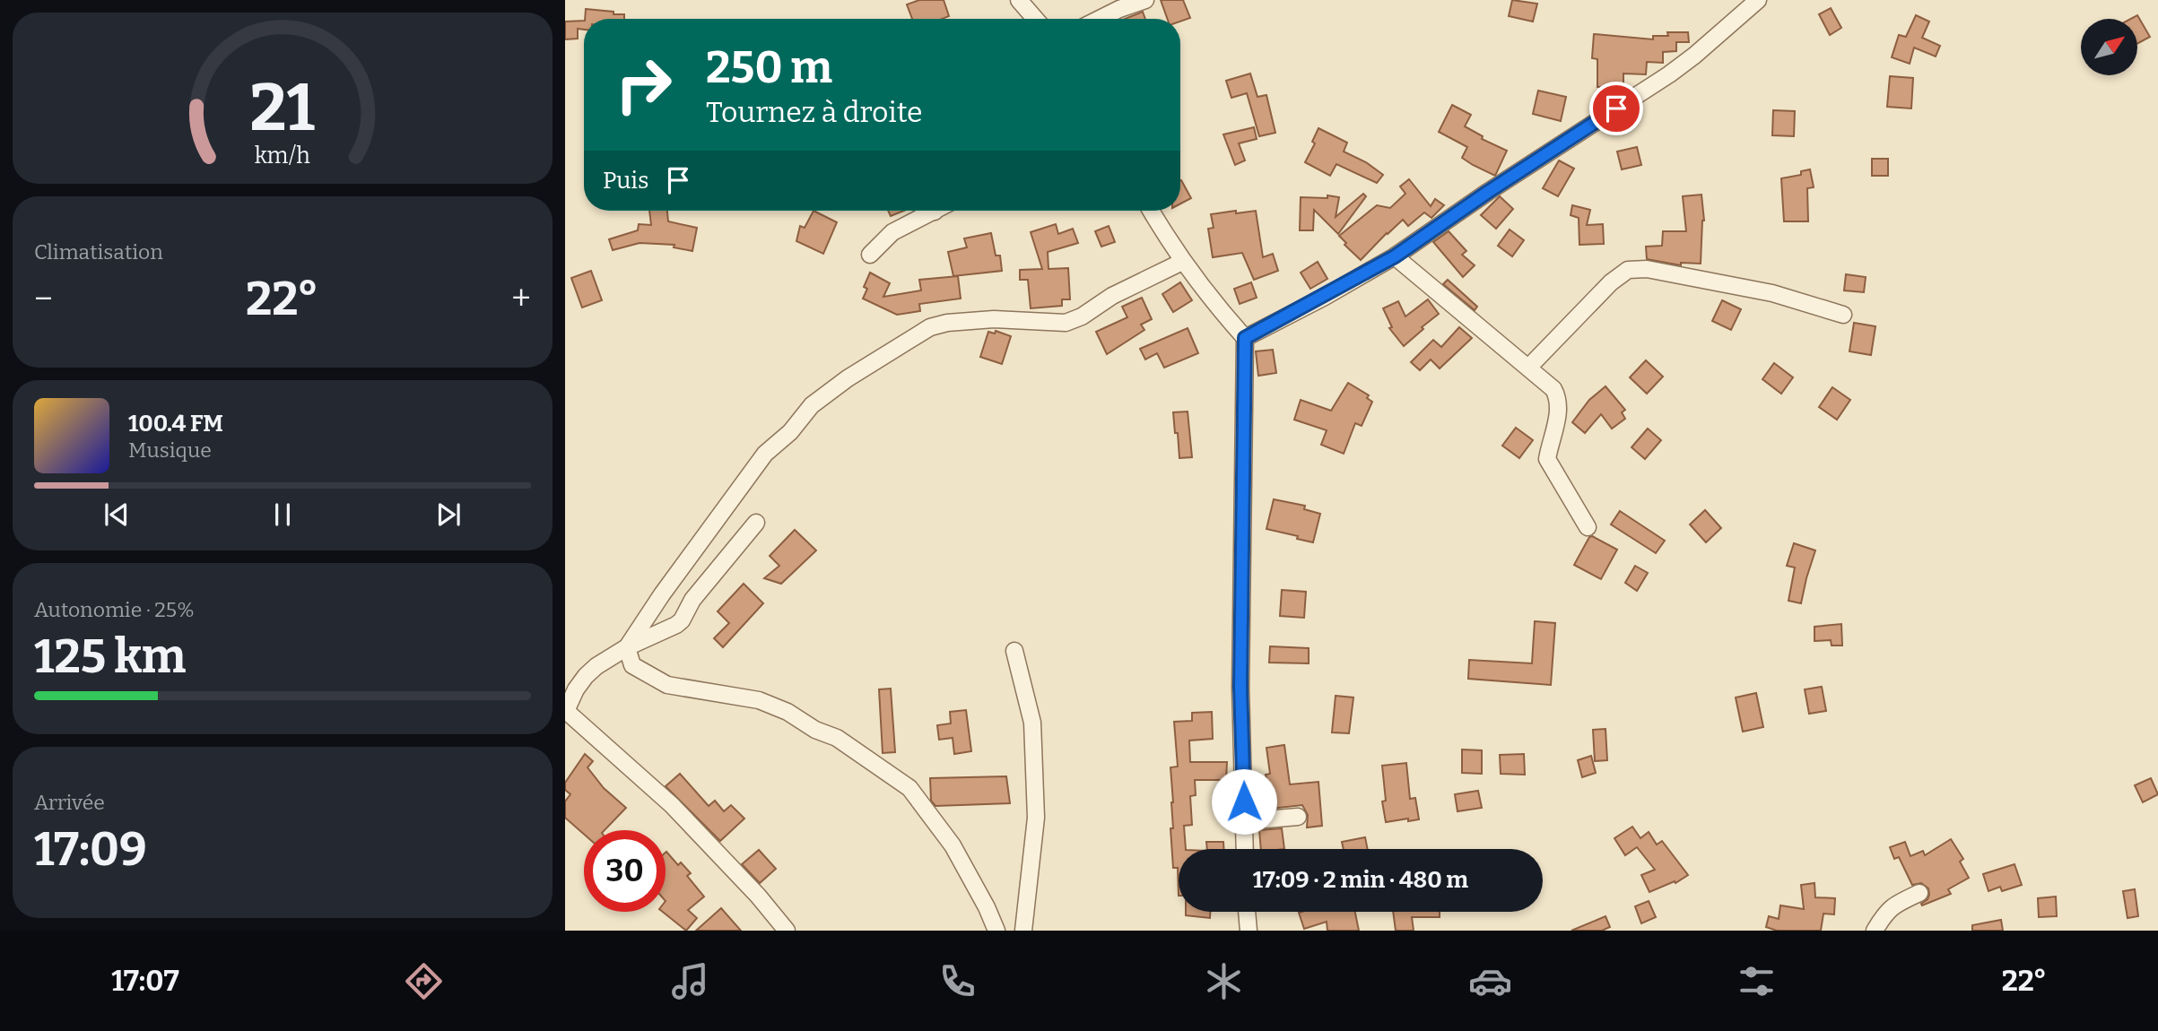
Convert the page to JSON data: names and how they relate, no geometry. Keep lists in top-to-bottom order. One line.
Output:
{"north":"top right","page":{"turn":["250 m","Tournez à droite"],"then":"Puis","tile":["Climatisation",["Autonomie · 25%","125 km"],["Arrivée","17:09"]],"heat":["−","22°","+"],"song":["100.4 FM","Musique"],"limit":"30","trip":"17:09 · 2 min · 480 m","tabs":["17:07","22°"],"gauge":["21","km/h"]}}
